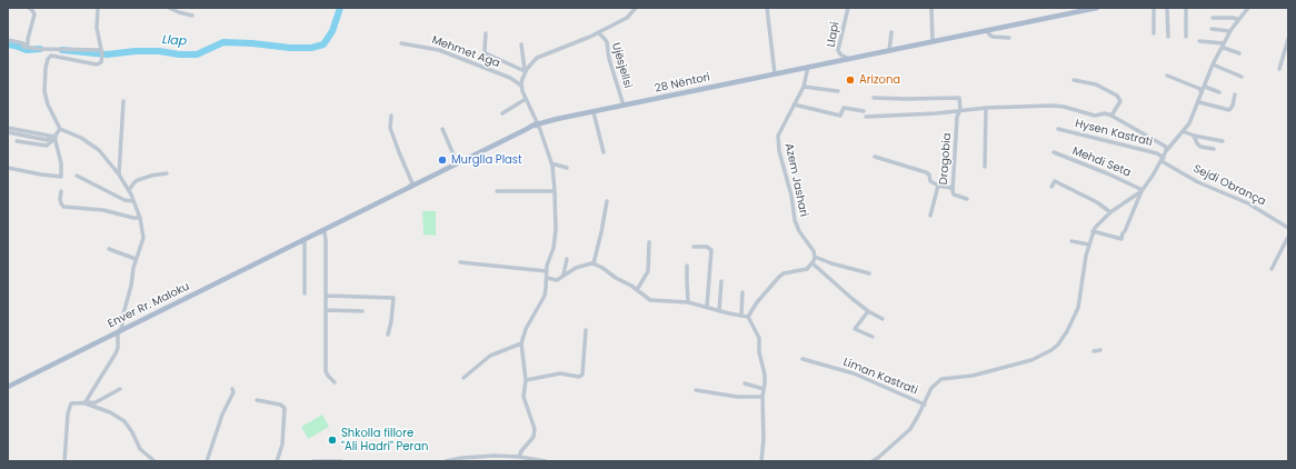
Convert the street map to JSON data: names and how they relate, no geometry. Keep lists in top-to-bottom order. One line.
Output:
{"streets":{"main road":["28 Nëntori","Enver Rr. Maloku"],"street":["Llapi","Mehmet Aga","Ujësjellsi","Hysen Kastrati","Dragobia","Mehdi Seta","Azem Jashari","Sejdi Obrança","Liman Kastrati"]},"crossings":[["Llapi","28 Nëntori"],["Ujësjellsi","28 Nëntori"],["28 Nëntori","Azem Jashari"],["28 Nëntori","Enver Rr. Maloku"],["Hysen Kastrati","Sejdi Obrança"]],"water":["Llap"],"places":["Arizona","Murglla Plast","Shkolla fillore \"Ali Hadri\" Peran"]}
